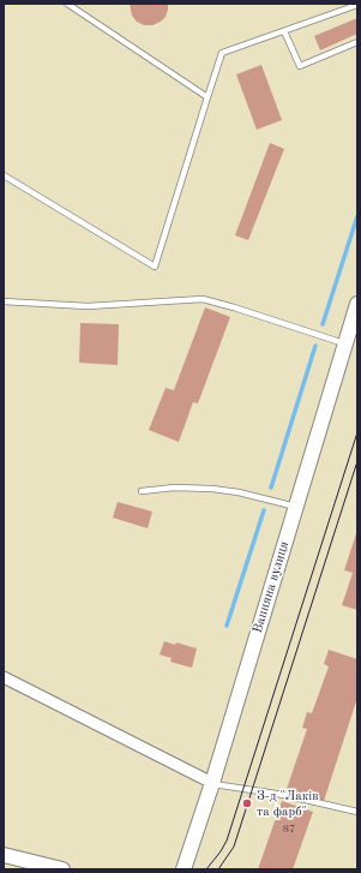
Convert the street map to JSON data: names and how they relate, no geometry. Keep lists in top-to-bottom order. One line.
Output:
{"streets":{"street":["Вапняна вулиця"]},"places":["З-д \"Лаків та фарб\""],"house_numbers":["87"]}
